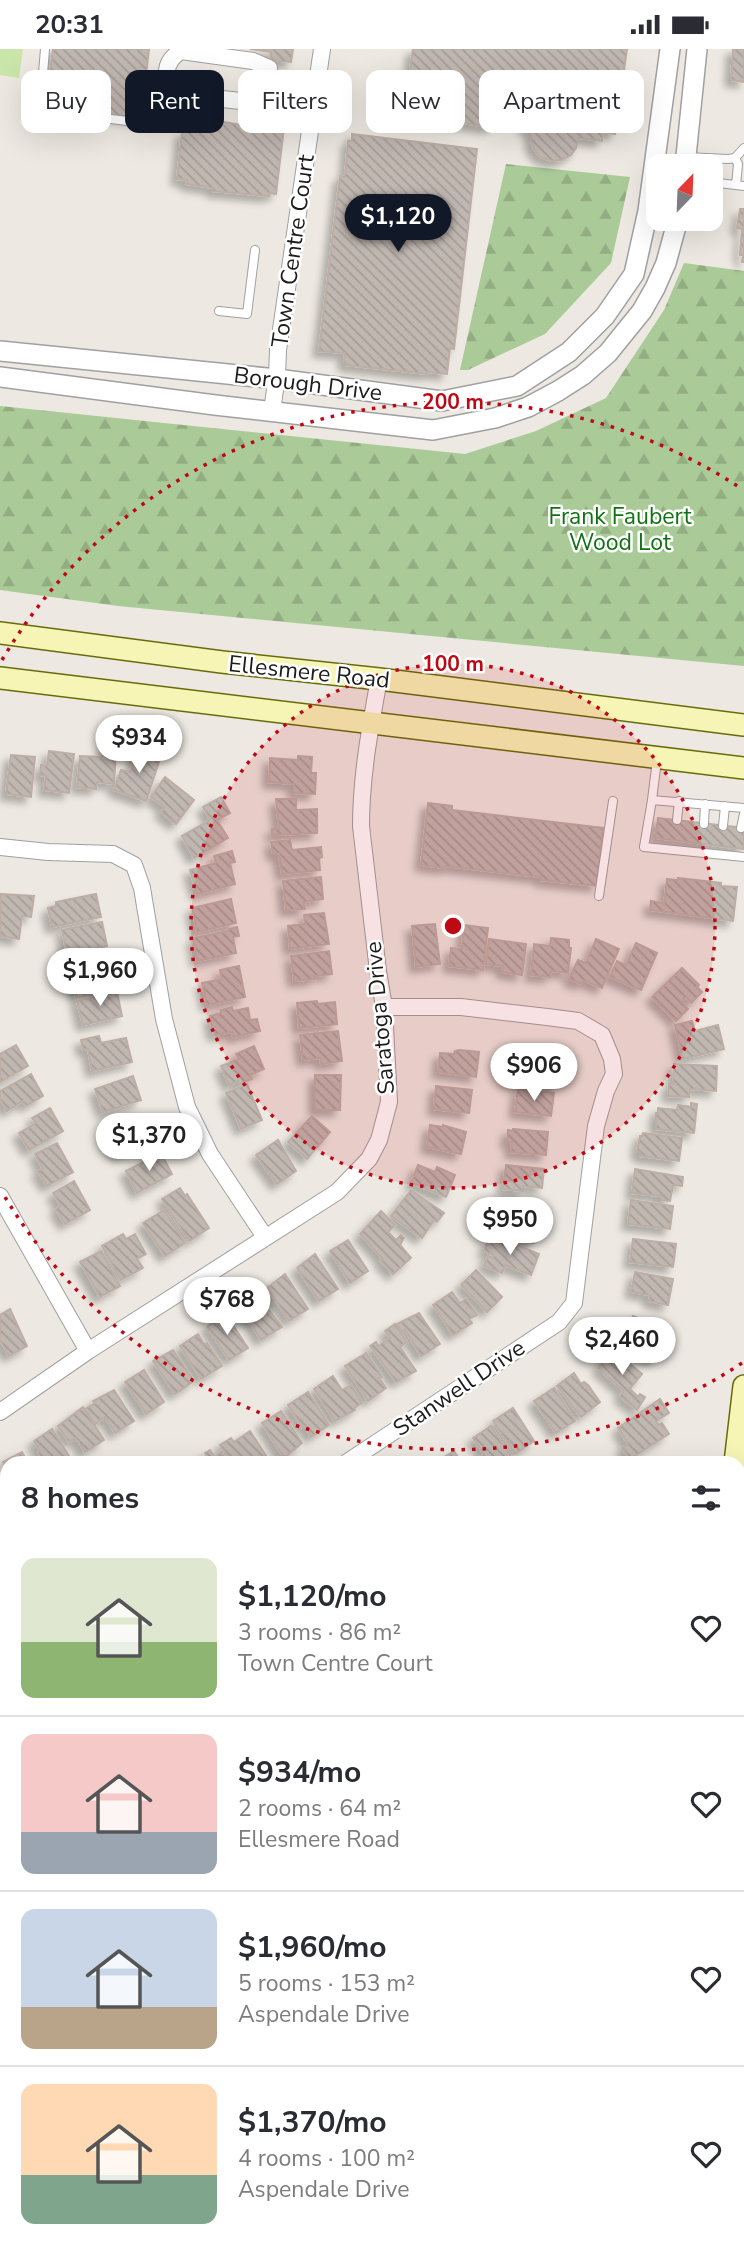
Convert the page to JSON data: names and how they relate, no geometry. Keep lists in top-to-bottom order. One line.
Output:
{"streets":{"main road":["Ellesmere Road"],"street":["Town Centre Court","Borough Drive","Saratoga Drive","Stanwell Drive"]},"crossings":[["Town Centre Court","Borough Drive"],["Ellesmere Road","Saratoga Drive"],["Saratoga Drive","Stanwell Drive"]],"parks":["Frank Faubert Wood Lot"],"north":"top right","page":{"status":"20:31","chip":["Buy","Rent","Filters","New","Apartment"],"price":["$1,120","$934","$1,960","$906","$1,370","$950","$768","$2,460"],"heading":"8 homes","list":[{"name":"$1,120/mo","note":"3 rooms · 86 m² · Town Centre Court"},{"name":"$934/mo","note":"2 rooms · 64 m² · Ellesmere Road"},{"name":"$1,960/mo","note":"5 rooms · 153 m² · Aspendale Drive"},{"name":"$1,370/mo","note":"4 rooms · 100 m² · Aspendale Drive"}]},"rings":["200 m","100 m"]}
